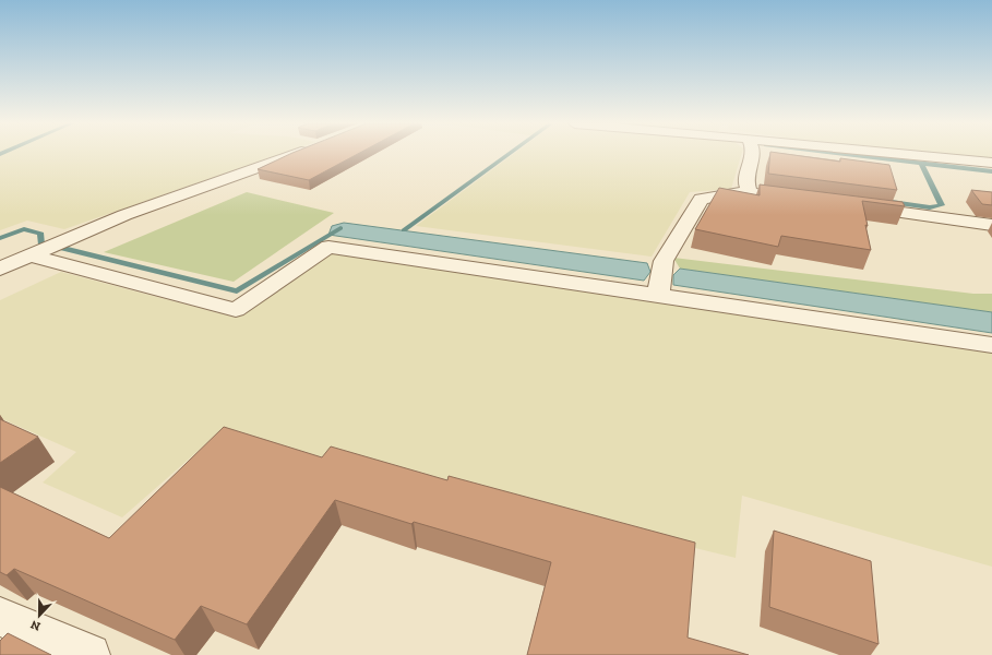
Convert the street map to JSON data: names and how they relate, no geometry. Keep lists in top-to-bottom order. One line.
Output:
{"north":"bottom"}
